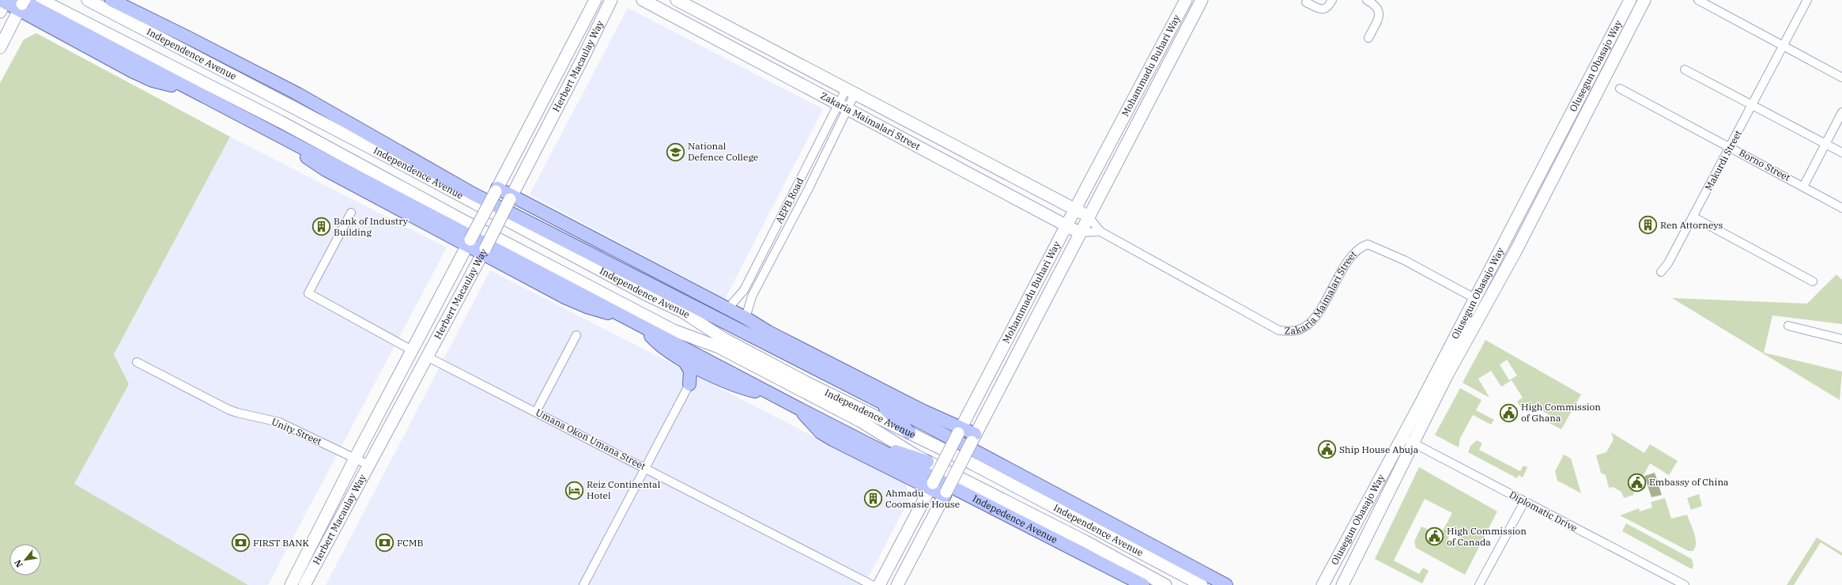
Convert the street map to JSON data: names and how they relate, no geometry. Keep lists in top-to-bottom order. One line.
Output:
{"streets":{"main road":["Independence Avenue","Mohammadu Buhari Way","Olusegun Obasajo Way","Herbert Macaulay Way","Zakaria Maimalari Street","Indepedence Avenue"],"street":["Makurdi Street","Borno Street","AEPB Road","Unity Street","Umana Okon Umana Street","Diplomatic Drive"]},"crossings":[["Independence Avenue","Indepedence Avenue"],["Mohammadu Buhari Way","Zakaria Maimalari Street"],["Olusegun Obasajo Way","Zakaria Maimalari Street"],["Olusegun Obasajo Way","Diplomatic Drive"],["Herbert Macaulay Way","Unity Street"],["Herbert Macaulay Way","Umana Okon Umana Street"],["Zakaria Maimalari Street","AEPB Road"],["Makurdi Street","Borno Street"]],"places":{"school or university":["National Defence College"],"building":["Ren Attorneys","Bank of Industry Building","Ahmadu Coomasie House"],"public building":["High Commission of Ghana","Ship House Abuja","Embassy of China","High Commission of Canada"],"hotel":["Reiz Continental Hotel"],"bank":["FIRST BANK","FCMB"]},"north":"bottom left"}
